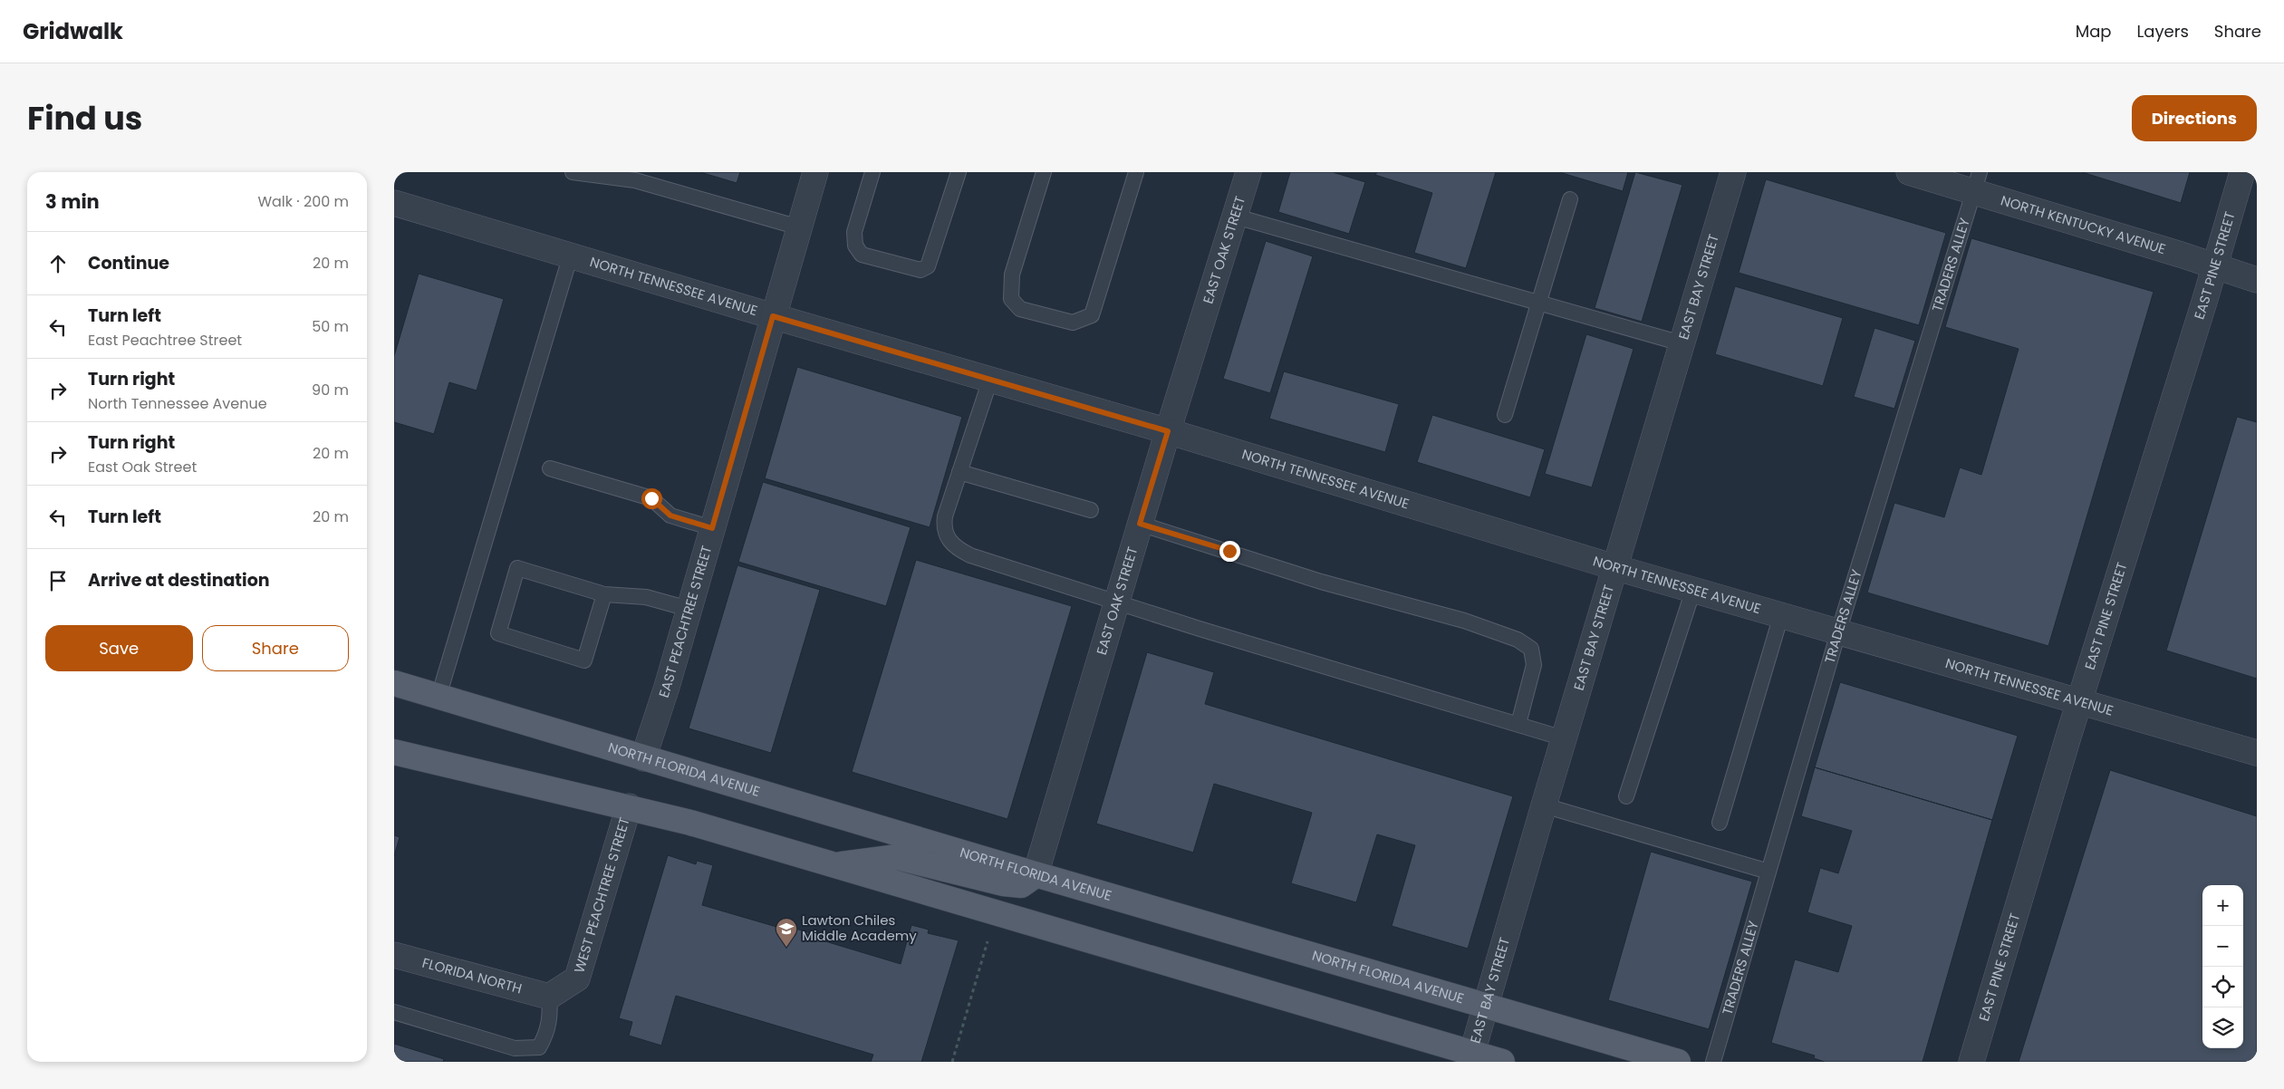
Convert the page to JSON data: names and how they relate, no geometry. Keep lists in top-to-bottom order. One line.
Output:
{"streets":{"main road":["NORTH FLORIDA AVENUE"],"street":["NORTH KENTUCKY AVENUE","EAST OAK STREET","EAST PINE STREET","NORTH TENNESSEE AVENUE","EAST BAY STREET","EAST PEACHTREE STREET","WEST PEACHTREE STREET","FLORIDA NORTH"],"lane":["TRADERS ALLEY"]},"crossings":[["NORTH KENTUCKY AVENUE","TRADERS ALLEY"],["NORTH KENTUCKY AVENUE","EAST PINE STREET"],["EAST OAK STREET","NORTH TENNESSEE AVENUE"],["EAST OAK STREET","NORTH FLORIDA AVENUE"],["TRADERS ALLEY","NORTH TENNESSEE AVENUE"],["EAST PINE STREET","NORTH TENNESSEE AVENUE"],["NORTH TENNESSEE AVENUE","EAST BAY STREET"],["NORTH TENNESSEE AVENUE","EAST PEACHTREE STREET"],["EAST BAY STREET","NORTH FLORIDA AVENUE"],["EAST PEACHTREE STREET","NORTH FLORIDA AVENUE"],["WEST PEACHTREE STREET","FLORIDA NORTH"]],"places":{"school or university":["Lawton Chiles Middle Academy"]},"page":{"header":"Gridwalk","nav":["Map","Layers","Share"],"title":"Find us","buttons":["Directions",["Save","Share"]],"heading":["3 min","Walk · 200 m"],"list":[["Continue","20 m"],["Turn left","East Peachtree Street","50 m"],["Turn right","North Tennessee Avenue","90 m"],["Turn right","East Oak Street","20 m"],["Turn left","20 m"],"Arrive at destination"],"map_buttons":["+","−"]}}
